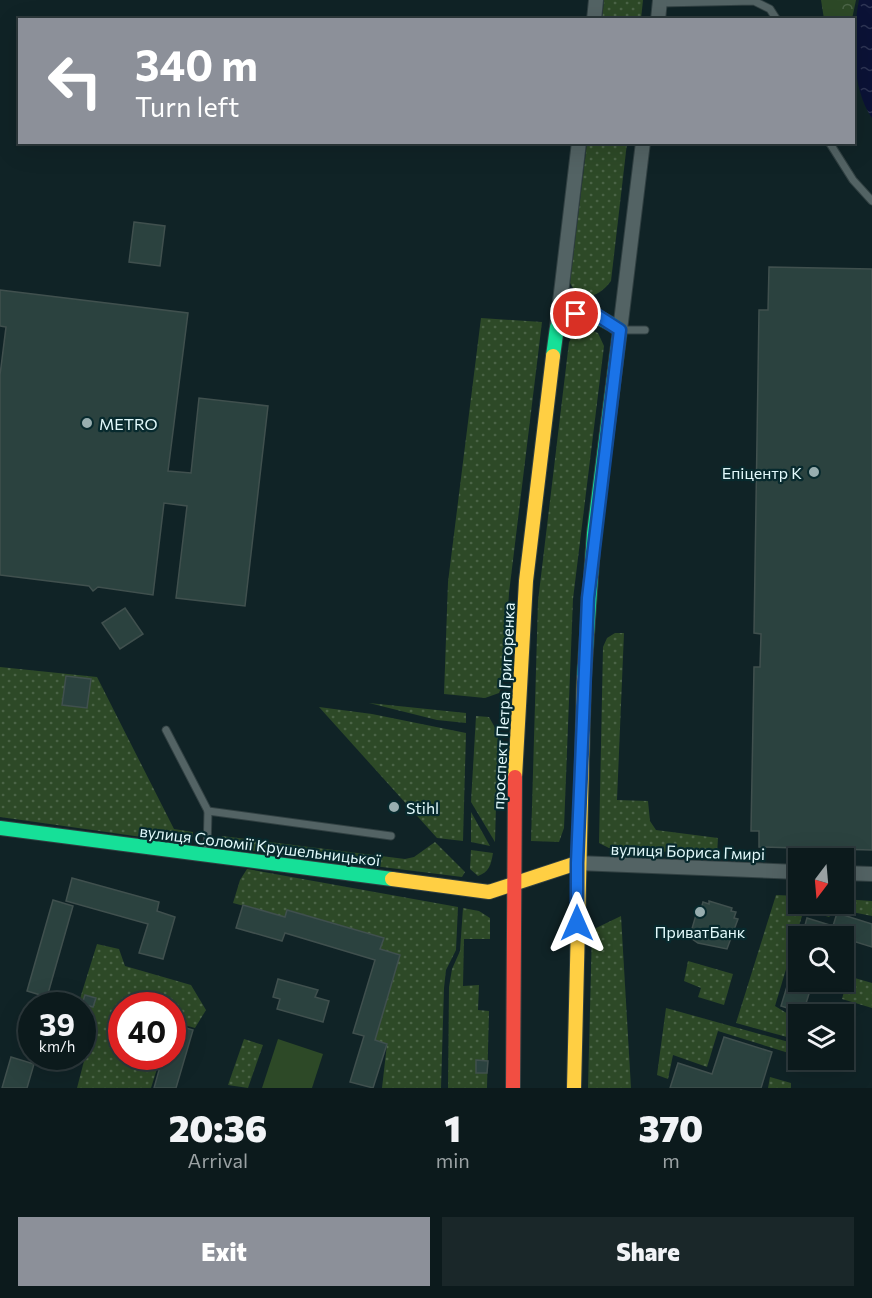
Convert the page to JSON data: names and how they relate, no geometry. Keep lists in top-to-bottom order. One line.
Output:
{"streets":{"street":["проспект Петра Григоренка","вулиця Соломії Крушельницької","вулиця Бориса Гмирі"]},"crossings":[["проспект Петра Григоренка","вулиця Соломії Крушельницької"],["вулиця Соломії Крушельницької","вулиця Бориса Гмирі"]],"places":["METRO","Епіцентр К","Stihl","ПриватБанк"],"north":"bottom","page":{"turn":["340 m","Turn left"],"speed":"39 km/h","limit":"40","eta":["20:36","Arrival","1","min","370","m"],"buttons":["Exit","Share"]}}
